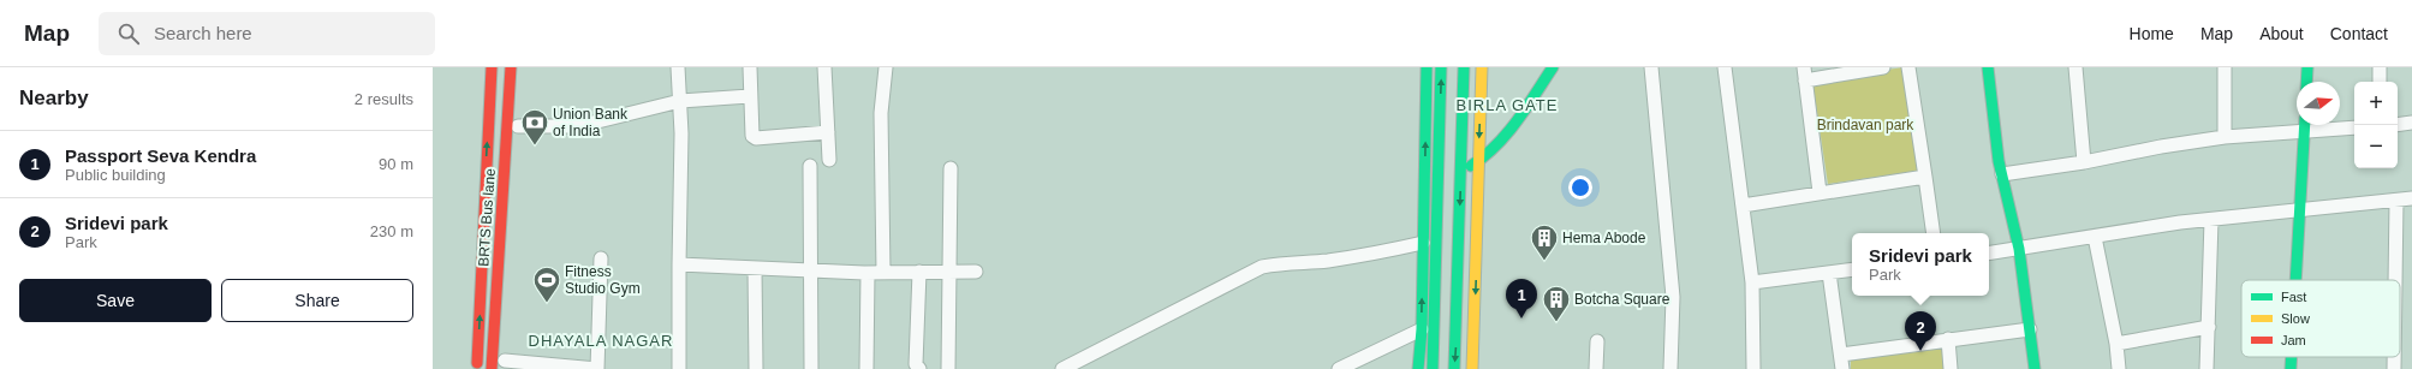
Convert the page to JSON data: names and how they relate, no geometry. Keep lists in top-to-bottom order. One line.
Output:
{"streets":{"main road":["BRTS Bus lane"]},"districts":["BIRLA GATE","DHAYALA NAGAR"],"parks":["Brindavan park"],"places":{"bank":["Union Bank of India"],"building":["Hema Abode","Botcha Square"],"sports":["Fitness Studio Gym"]},"legend":["Fast","Slow","Jam"],"north":"right","page":{"header":"Map","search":"Search here","nav":["Home","Map","About","Contact"],"heading":["Nearby","2 results"],"map_buttons":["+","−"],"list":[{"mark":"1","name":"Passport Seva Kendra","note":"Public building","value":"90 m"},{"mark":"2","name":"Sridevi park","note":"Park","value":"230 m"}],"popup":["Sridevi park","Park"],"buttons":["Save","Share"],"pins":["1","2"]}}
